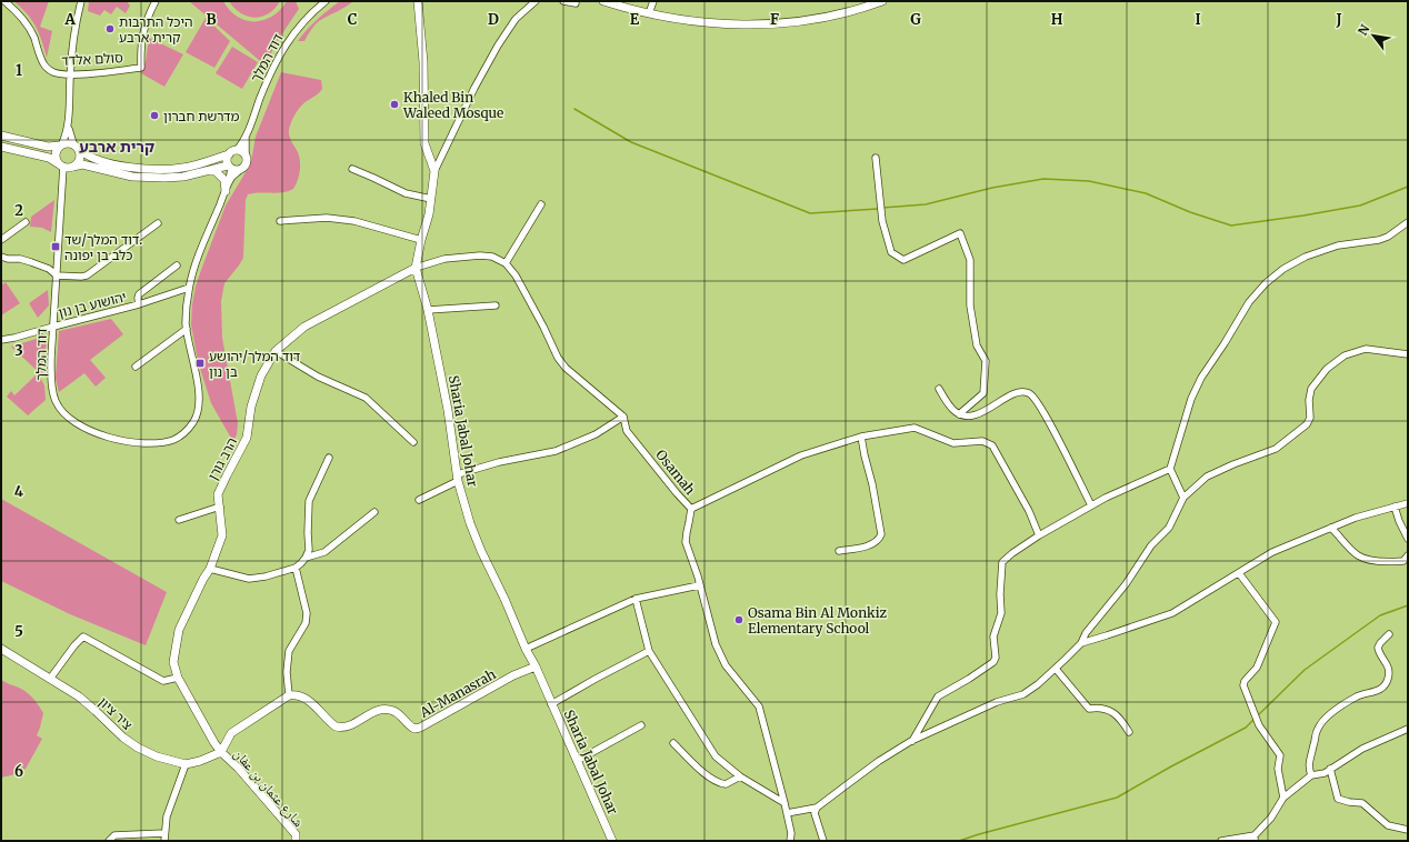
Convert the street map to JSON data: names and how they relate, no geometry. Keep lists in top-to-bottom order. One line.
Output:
{"streets":{"street":["דוד המלך","סולם אלדד","יהושוע בן נון","Sharia Jabal Johar","הרב גורן","Osamah","Al-Manasrah","ציר ציון","شارع عثمان بن عفان"]},"crossings":[["דוד המלך","יהושוע בן נון"],["Sharia Jabal Johar","הרב גורן"],["Sharia Jabal Johar","Al-Manasrah"],["הרב גורן","شارع عثمان بن عفان"]],"districts":["קרית ארבע"],"places":{"other":["היכל התרבות קרית ארבע","Khaled Bin Waleed Mosque","מדרשת חברון","Osama Bin Al Monkiz Elementary School"],"transit":["דוד המלך/שד. כלב בן יפונה","דוד המלך/יהושע בן נון"]},"north":"top left","grid":{"columns":["A","B","C","D","E","F","G","H","I","J"],"rows":["1","2","3","4","5","6"]}}
